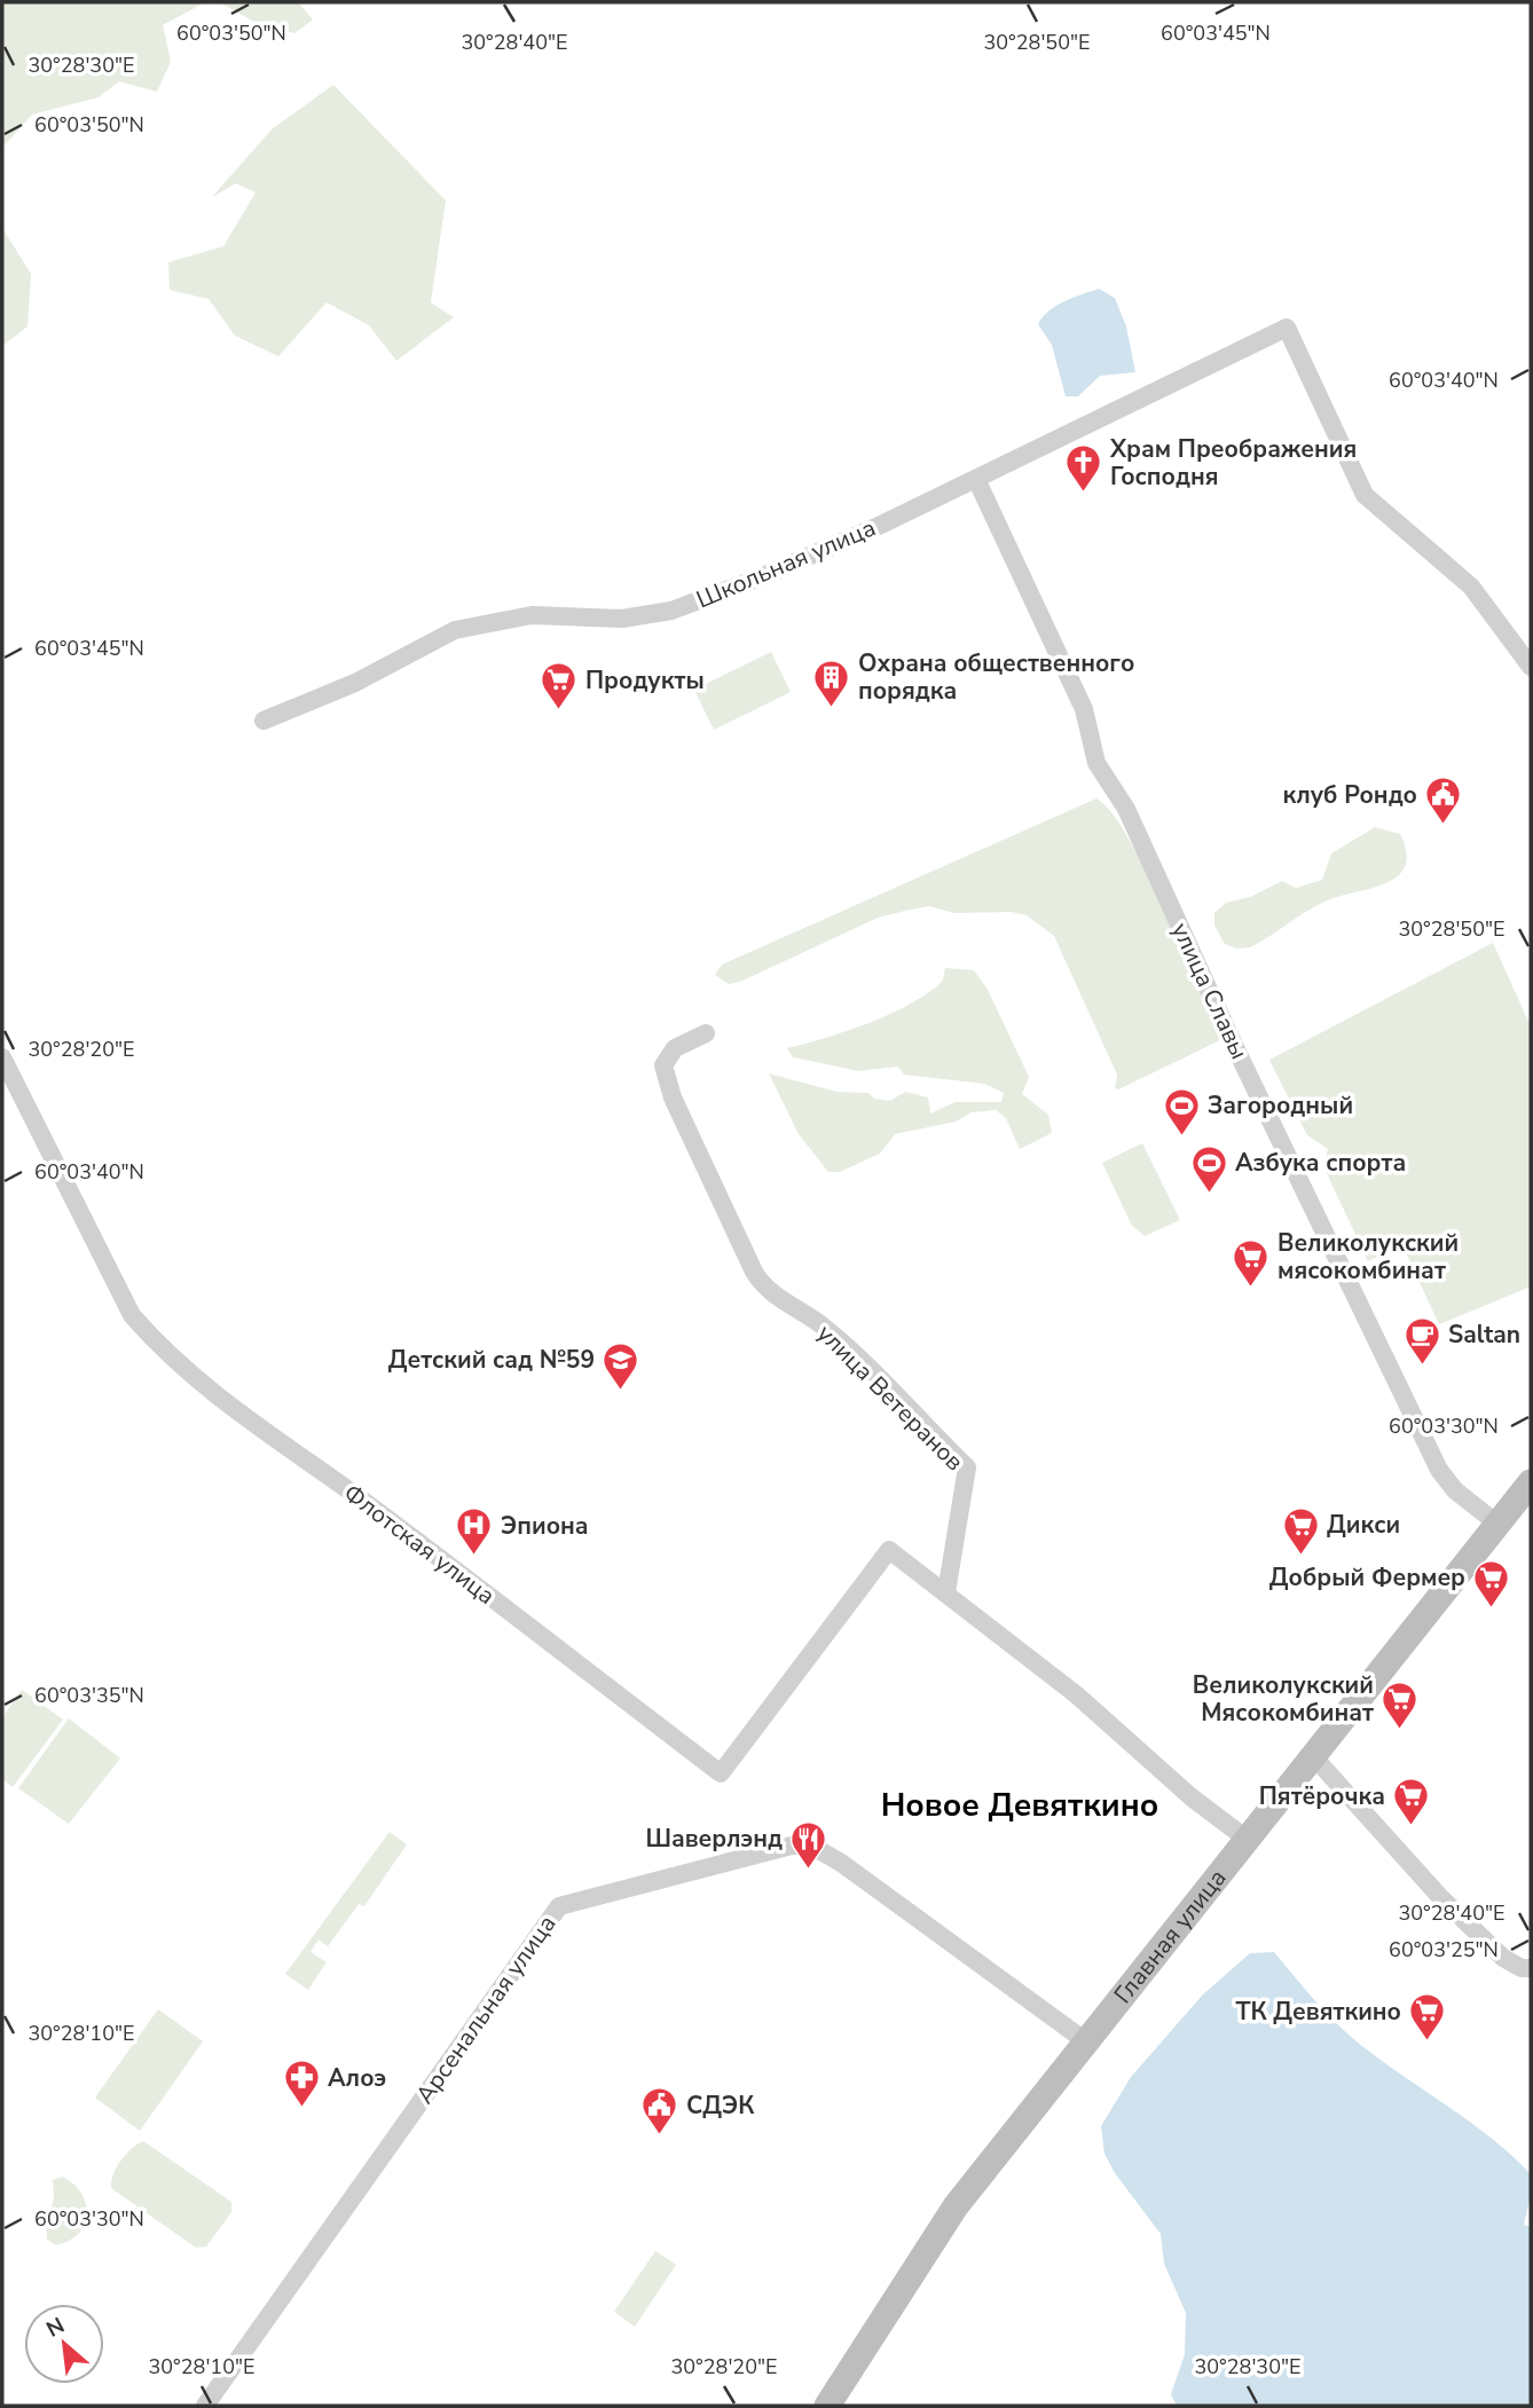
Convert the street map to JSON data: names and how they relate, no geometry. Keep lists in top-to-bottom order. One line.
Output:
{"streets":{"main road":["Главная улица"],"street":["Школьная улица","улица Славы","улица Ветеранов","Флотская улица","Арсенальная улица"]},"crossings":[["Школьная улица","улица Славы"],["улица Славы","Главная улица"],["улица Ветеранов","Флотская улица"],["Главная улица","Арсенальная улица"]],"districts":["Новое Девяткино"],"places":{"church":["Храм Преображения Господня"],"building":["Охрана общественного порядка"],"supermarket":["Продукты","Великолукский мясокомбинат","Дикси","Добрый Фермер","Великолукский Мясокомбинат","Пятёрочка","ТК Девяткино"],"public building":["клуб Рондо","СДЭК"],"sports":["Загородный","Азбука спорта"],"cafe":["Saltan"],"school or university":["Детский сад №59"],"hospital":["Эпиона"],"restaurant":["Шаверлэнд"],"pharmacy":["Алоэ"]},"north":"top left","coordinates":["60°03'50\"N","60°03'45\"N","30°28'40\"E","30°28'50\"E","30°28'30\"E","60°03'40\"N","30°28'20\"E","60°03'30\"N","60°03'35\"N","60°03'25\"N","30°28'10\"E"]}
